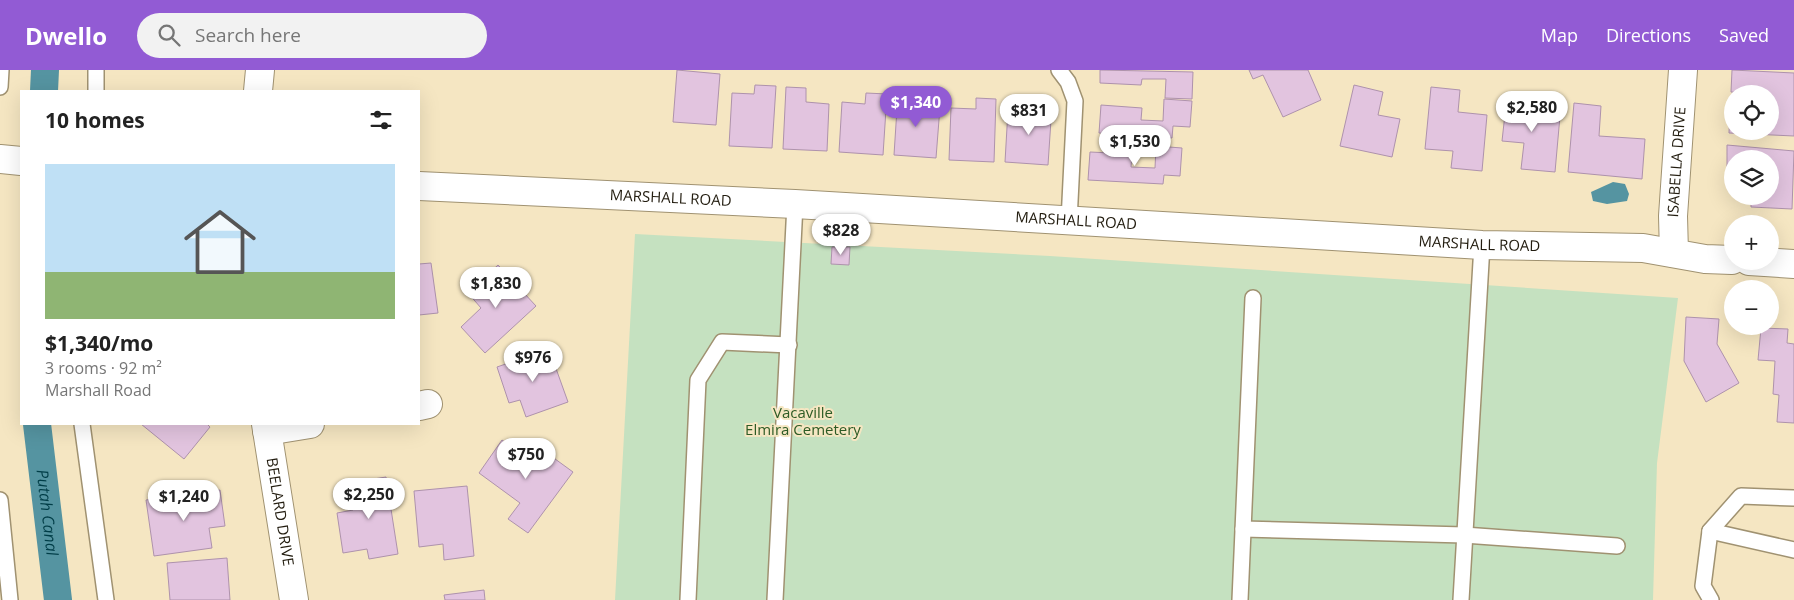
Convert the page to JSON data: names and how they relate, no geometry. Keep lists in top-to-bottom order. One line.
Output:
{"streets":{"street":["ISABELLA DRIVE","MARSHALL ROAD","BEELARD DRIVE"]},"crossings":[["ISABELLA DRIVE","MARSHALL ROAD"]],"water":["Putah Canal"],"parks":["Vacaville Elmira Cemetery"],"page":{"header":"Dwello","search":"Search here","nav":["Map","Directions","Saved"],"map_buttons":["+","−"],"price":["$1,340","$2,580","$831","$1,530","$828","$1,830","$976","$750","$2,250","$1,240"],"heading":"10 homes","list":[{"name":"$1,340/mo","note":"3 rooms · 92 m² · Marshall Road"}]}}
